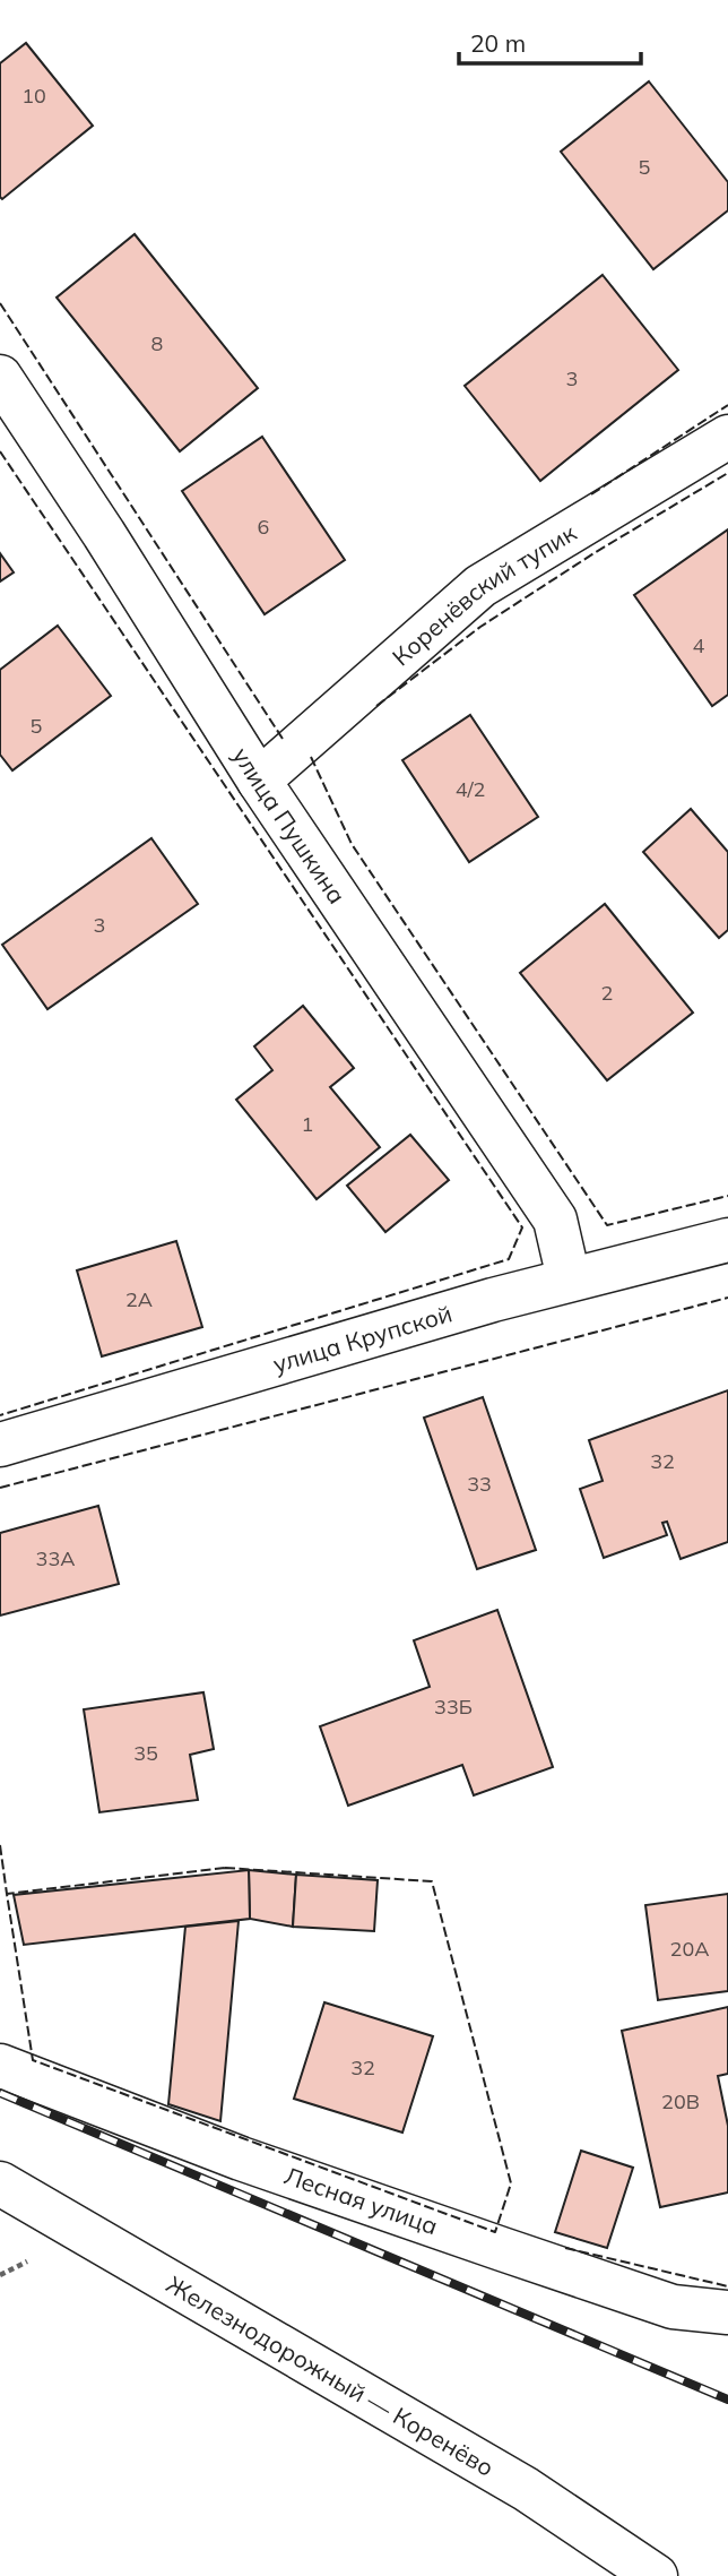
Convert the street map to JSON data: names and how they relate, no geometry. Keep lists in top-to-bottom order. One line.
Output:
{"streets":{"street":["Коренёвский тупик","улица Пушкина","улица Крупской","Лесная улица","Железнодорожный — Коренёво"]},"crossings":[["Коренёвский тупик","улица Пушкина"],["улица Пушкина","улица Крупской"]],"house_numbers":["10","5","8","3","6","4","5","4/2","3","2","1","2А","32","33","33А","33Б","35","20А","32","20В"],"scale_bar":"20 m"}
